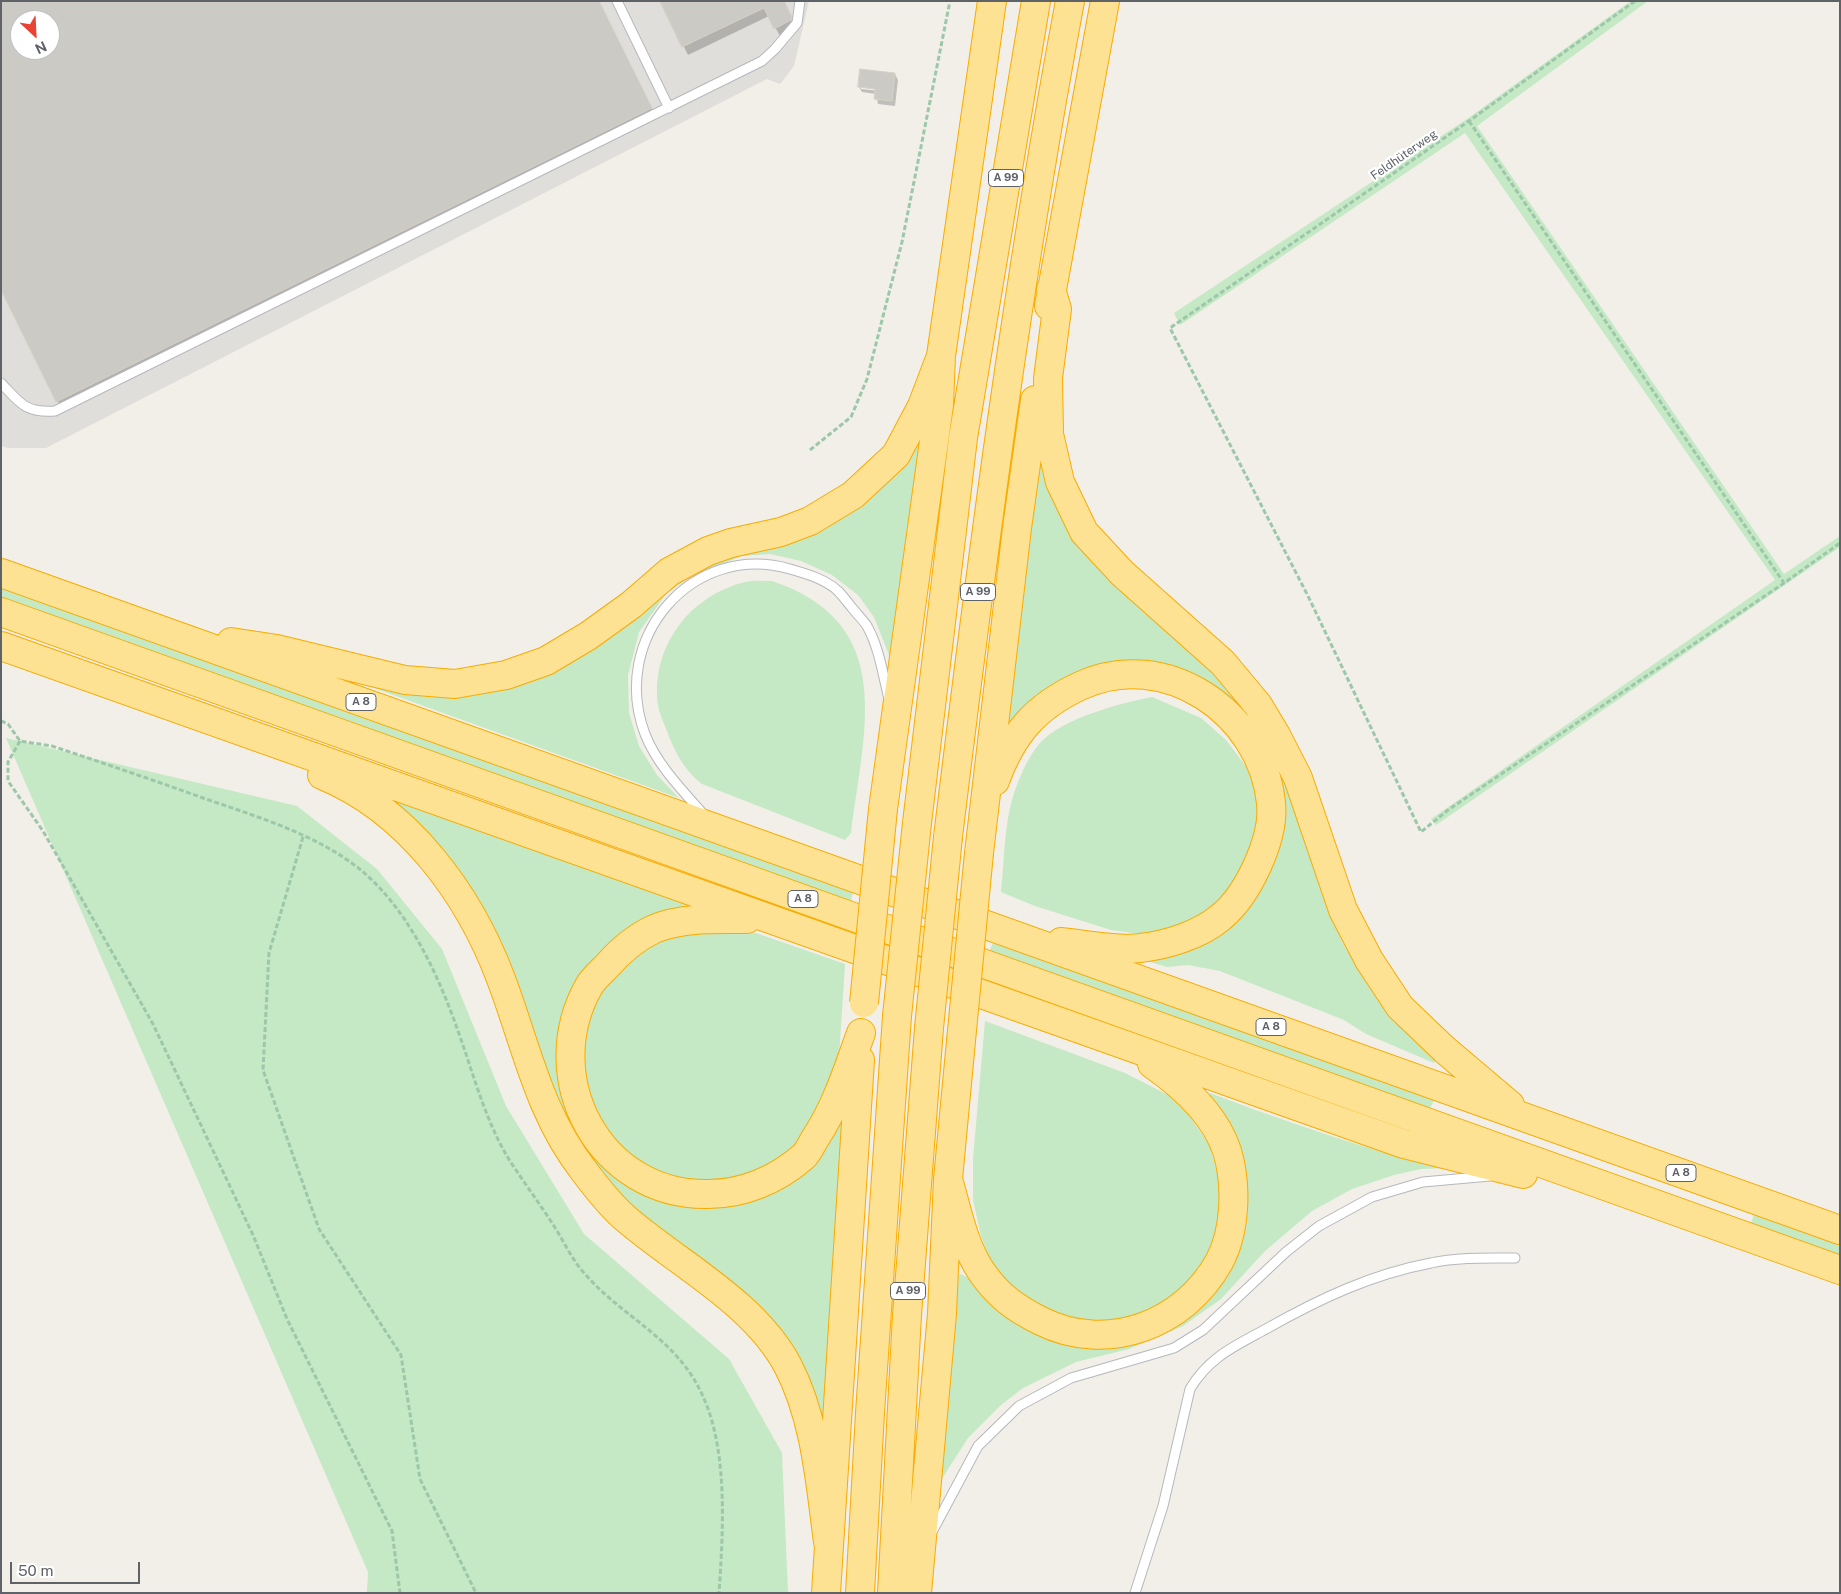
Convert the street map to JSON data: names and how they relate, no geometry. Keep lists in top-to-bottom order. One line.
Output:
{"streets":{"highway":["A 99","A 8"],"path":["Feldhüterweg"]},"scale_bar":"50 m","north":"bottom right"}
